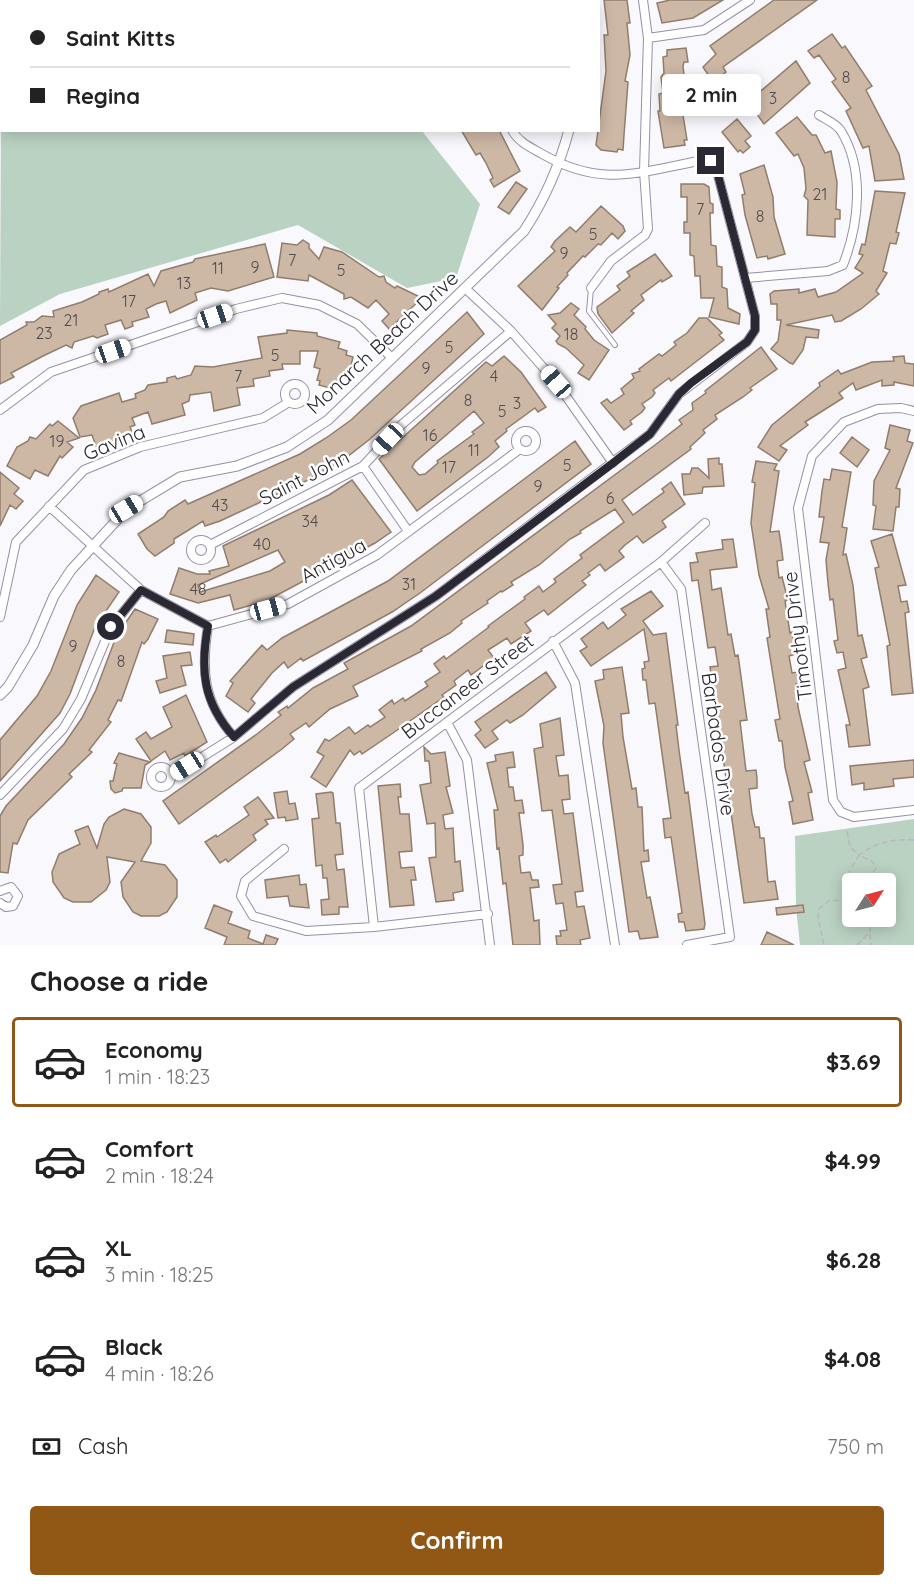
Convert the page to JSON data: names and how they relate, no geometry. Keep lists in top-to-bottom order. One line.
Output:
{"streets":{"street":["Monarch Beach Drive","Gavina","Saint John","Antigua","Timothy Drive","Buccaneer Street","Barbados Drive"]},"crossings":[["Buccaneer Street","Barbados Drive"]],"house_numbers":["8","3","21","7","8","5","9","7","9","11","5","13","17","21","23","18","5","5","9","7","4","8","3","5","16","19","11","5","17","9","6","43","34","40","31","48","9","8"],"north":"top right","page":{"banner":["Saint Kitts","Regina"],"bubble":"2 min","heading":"Choose a ride","list":[{"name":"Economy","note":"1 min · 18:23","value":"$3.69"},{"name":"Comfort","note":"2 min · 18:24","value":"$4.99"},{"name":"XL","note":"3 min · 18:25","value":"$6.28"},{"name":"Black","note":"4 min · 18:26","value":"$4.08"}],"pay":["Cash","750 m"],"buttons":"Confirm"}}
